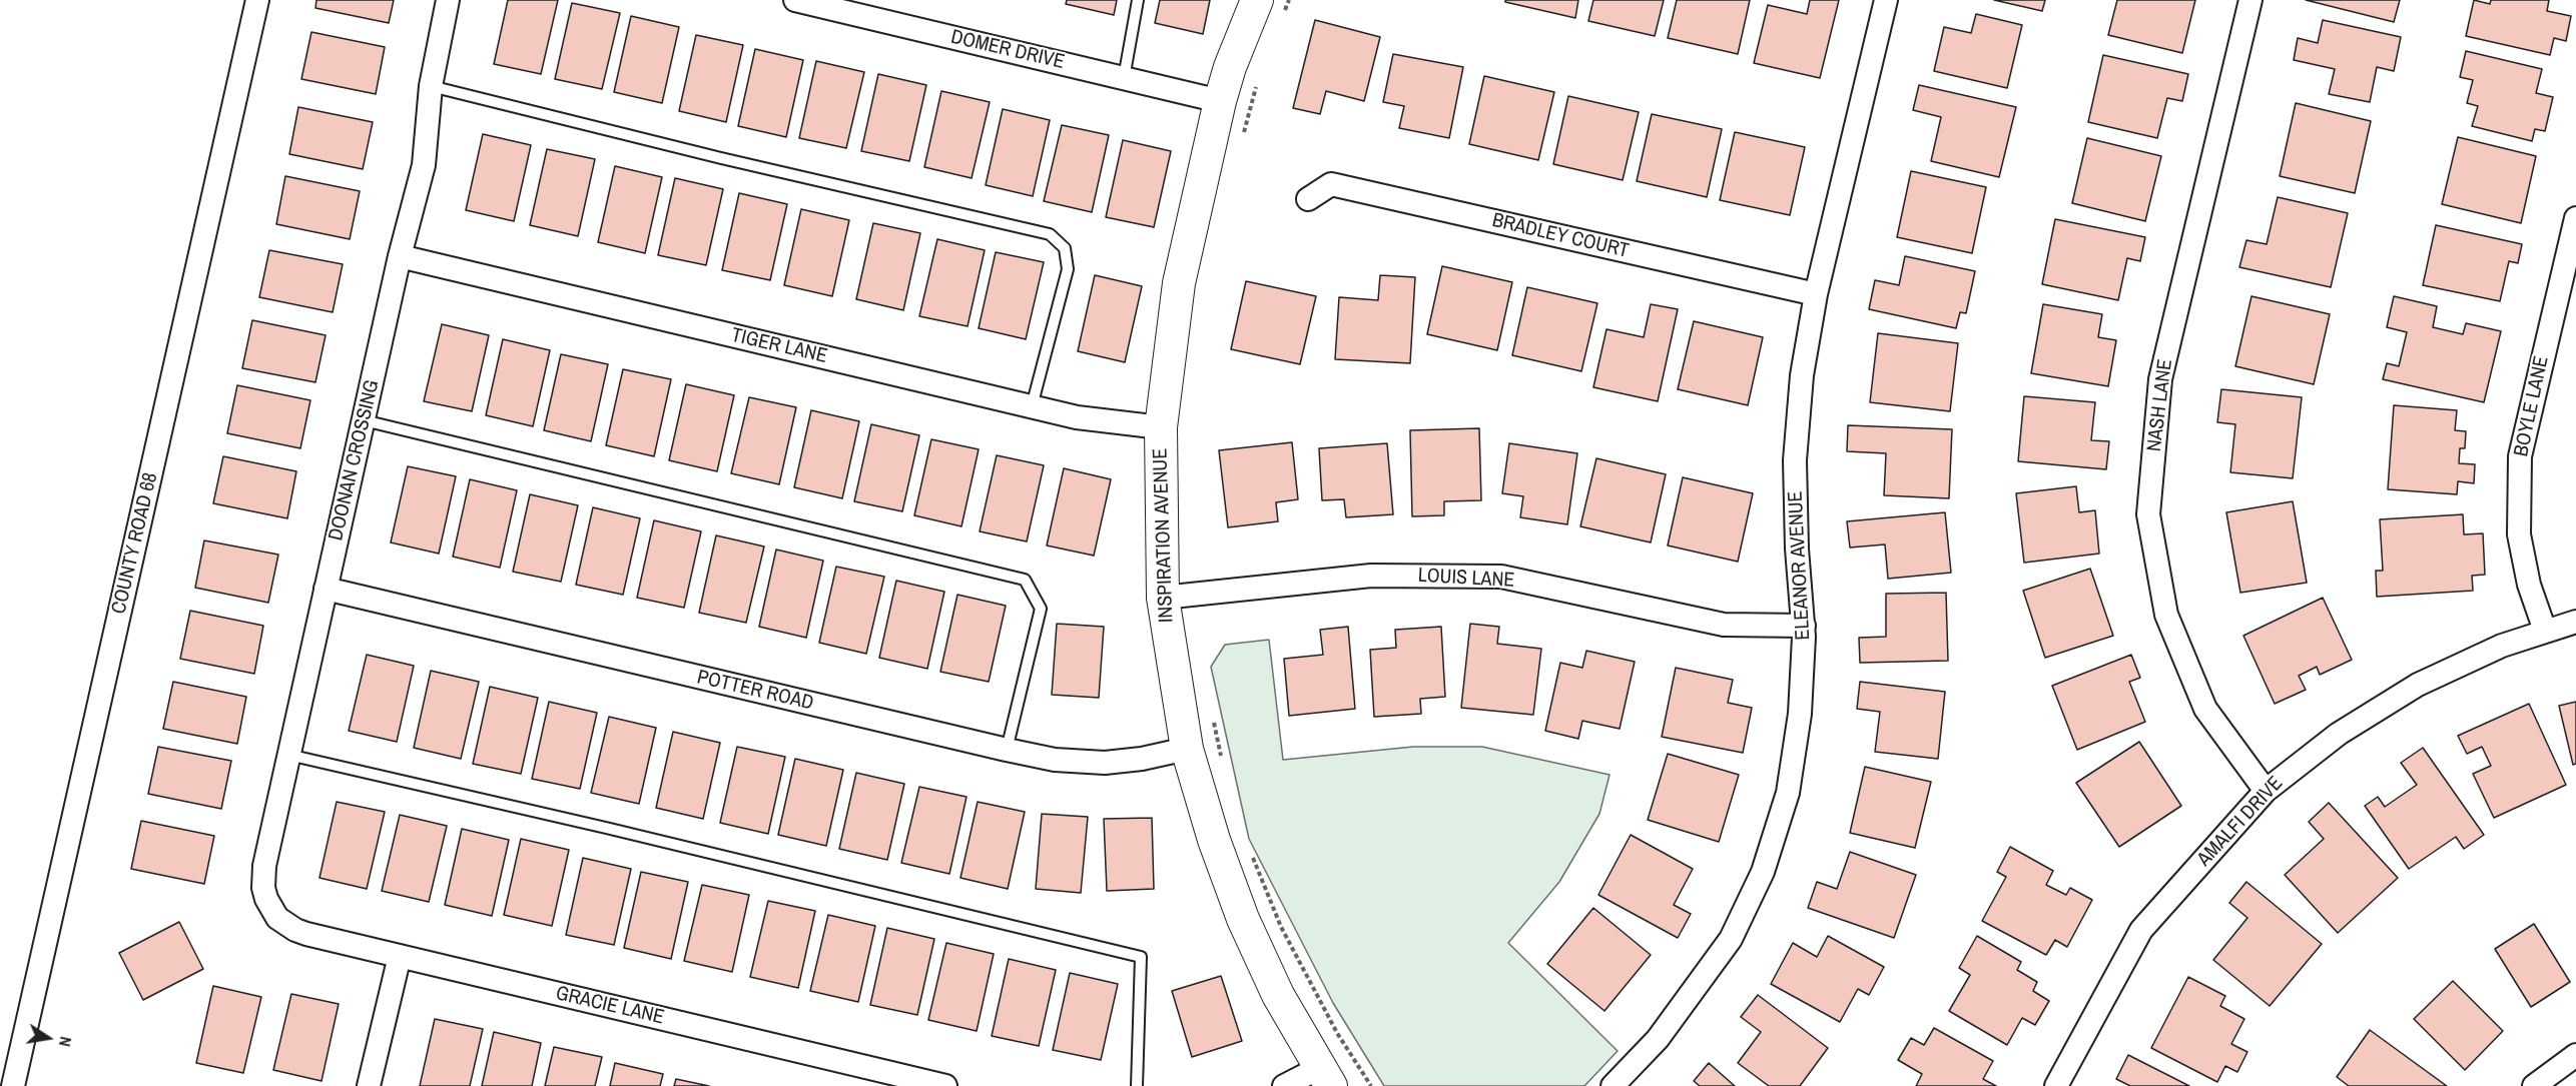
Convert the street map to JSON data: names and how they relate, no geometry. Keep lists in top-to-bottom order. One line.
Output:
{"streets":{"street":["DOMER DRIVE","BRADLEY COURT","TIGER LANE","NASH LANE","BOYLE LANE","DOONAN CROSSING","INSPIRATION AVENUE","COUNTY ROAD 68","ELEANOR AVENUE","LOUIS LANE","POTTER ROAD","AMALFI DRIVE","GRACIE LANE"]},"crossings":[["DOMER DRIVE","INSPIRATION AVENUE"],["BRADLEY COURT","ELEANOR AVENUE"],["TIGER LANE","DOONAN CROSSING"],["TIGER LANE","INSPIRATION AVENUE"],["NASH LANE","AMALFI DRIVE"],["BOYLE LANE","AMALFI DRIVE"],["DOONAN CROSSING","POTTER ROAD"],["DOONAN CROSSING","GRACIE LANE"],["INSPIRATION AVENUE","LOUIS LANE"],["INSPIRATION AVENUE","POTTER ROAD"],["ELEANOR AVENUE","LOUIS LANE"]],"north":"right"}
